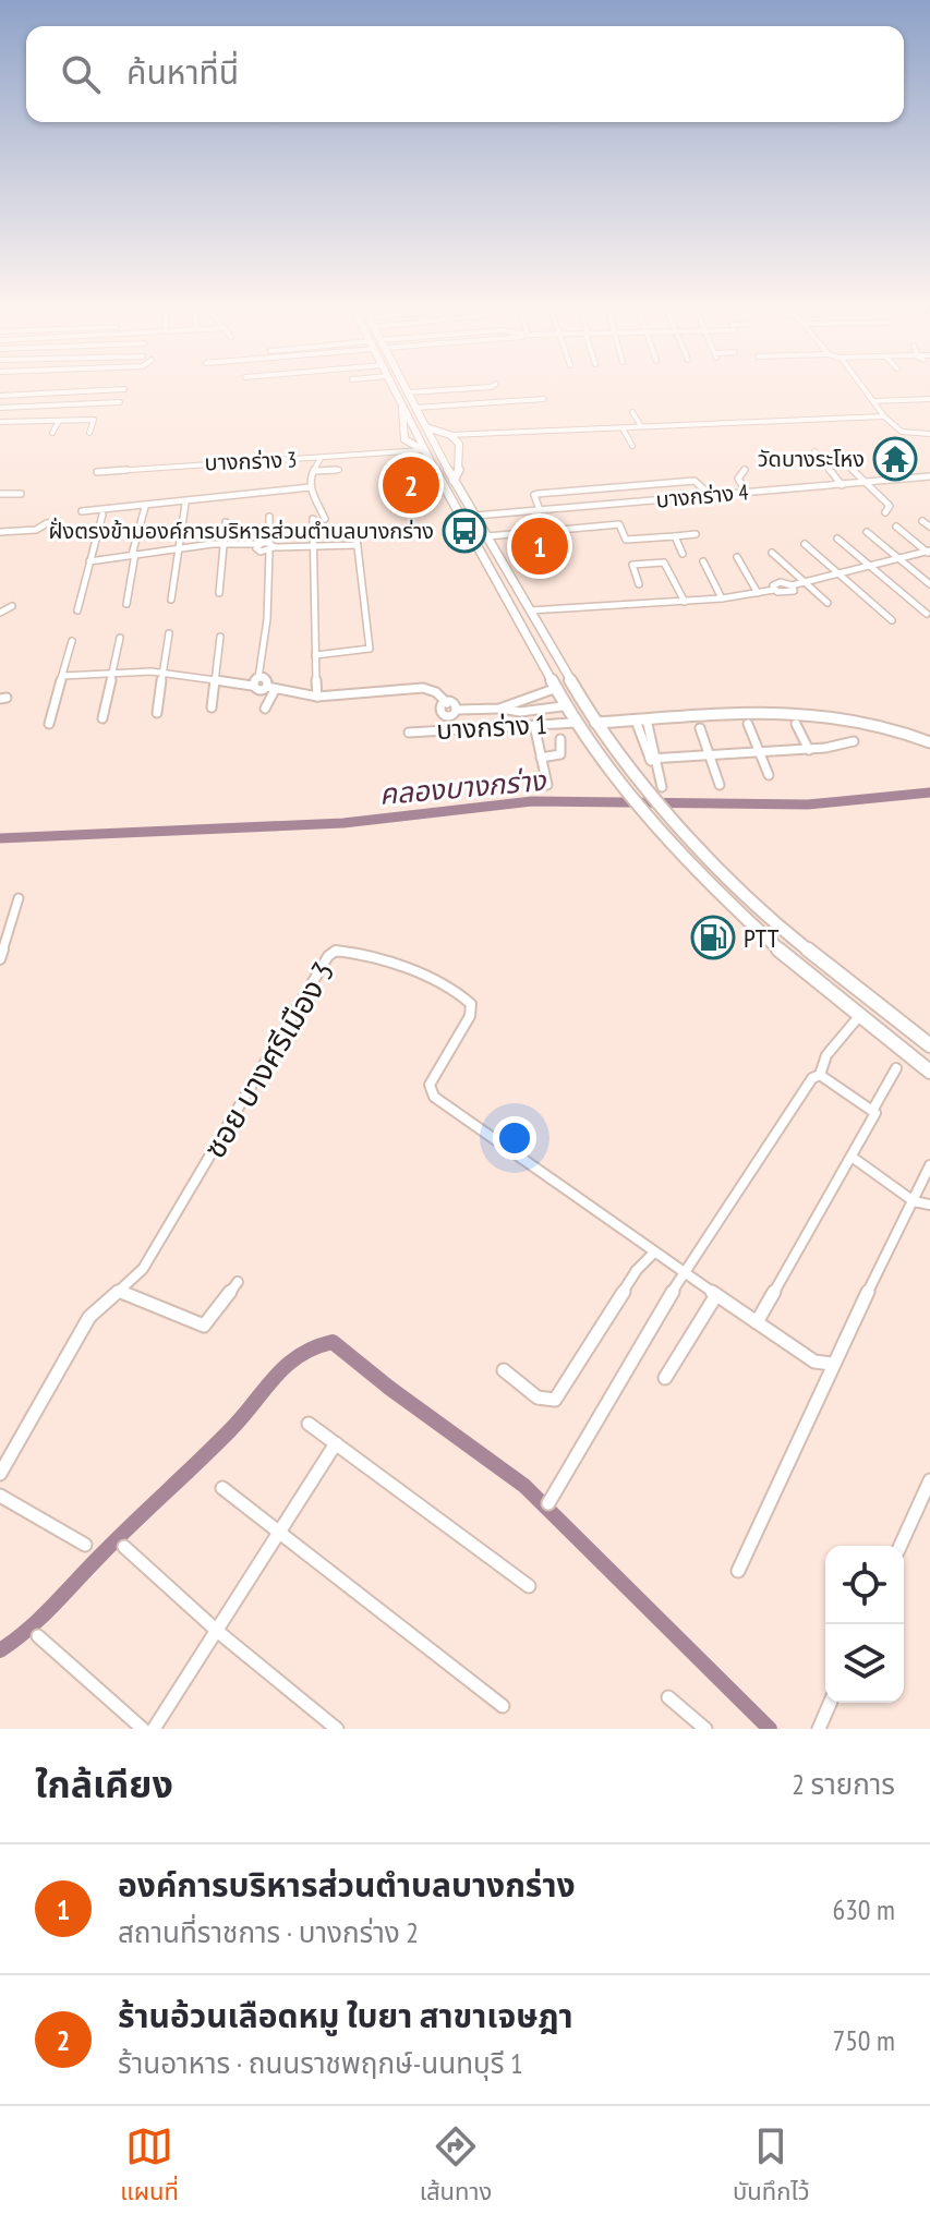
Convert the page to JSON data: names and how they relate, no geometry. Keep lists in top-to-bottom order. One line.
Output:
{"streets":{"street":["บางกร่าง 3","บางกร่าง 4","บางกร่าง 1","ซอย บางศรีเมือง 3"]},"water":["คลองบางกร่าง"],"places":{"temple":["วัดบางระโหง"],"bus stop":["ฝั่งตรงข้ามองค์การบริหารส่วนตำบลบางกร่าง"],"fuel station":["PTT"]},"page":{"search":"ค้นหาที่นี่","pins":["2","1"],"heading":["ใกล้เคียง","2 รายการ"],"list":[{"mark":"1","name":"องค์การบริหารส่วนตำบลบางกร่าง","note":"สถานที่ราชการ · บางกร่าง 2","value":"630 m"},{"mark":"2","name":"ร้านอ้วนเลือดหมู ใบยา สาขาเจษฎา","note":"ร้านอาหาร · ถนนราชพฤกษ์-นนทบุรี 1","value":"750 m"}],"nav":["แผนที่","เส้นทาง","บันทึกไว้"]}}
